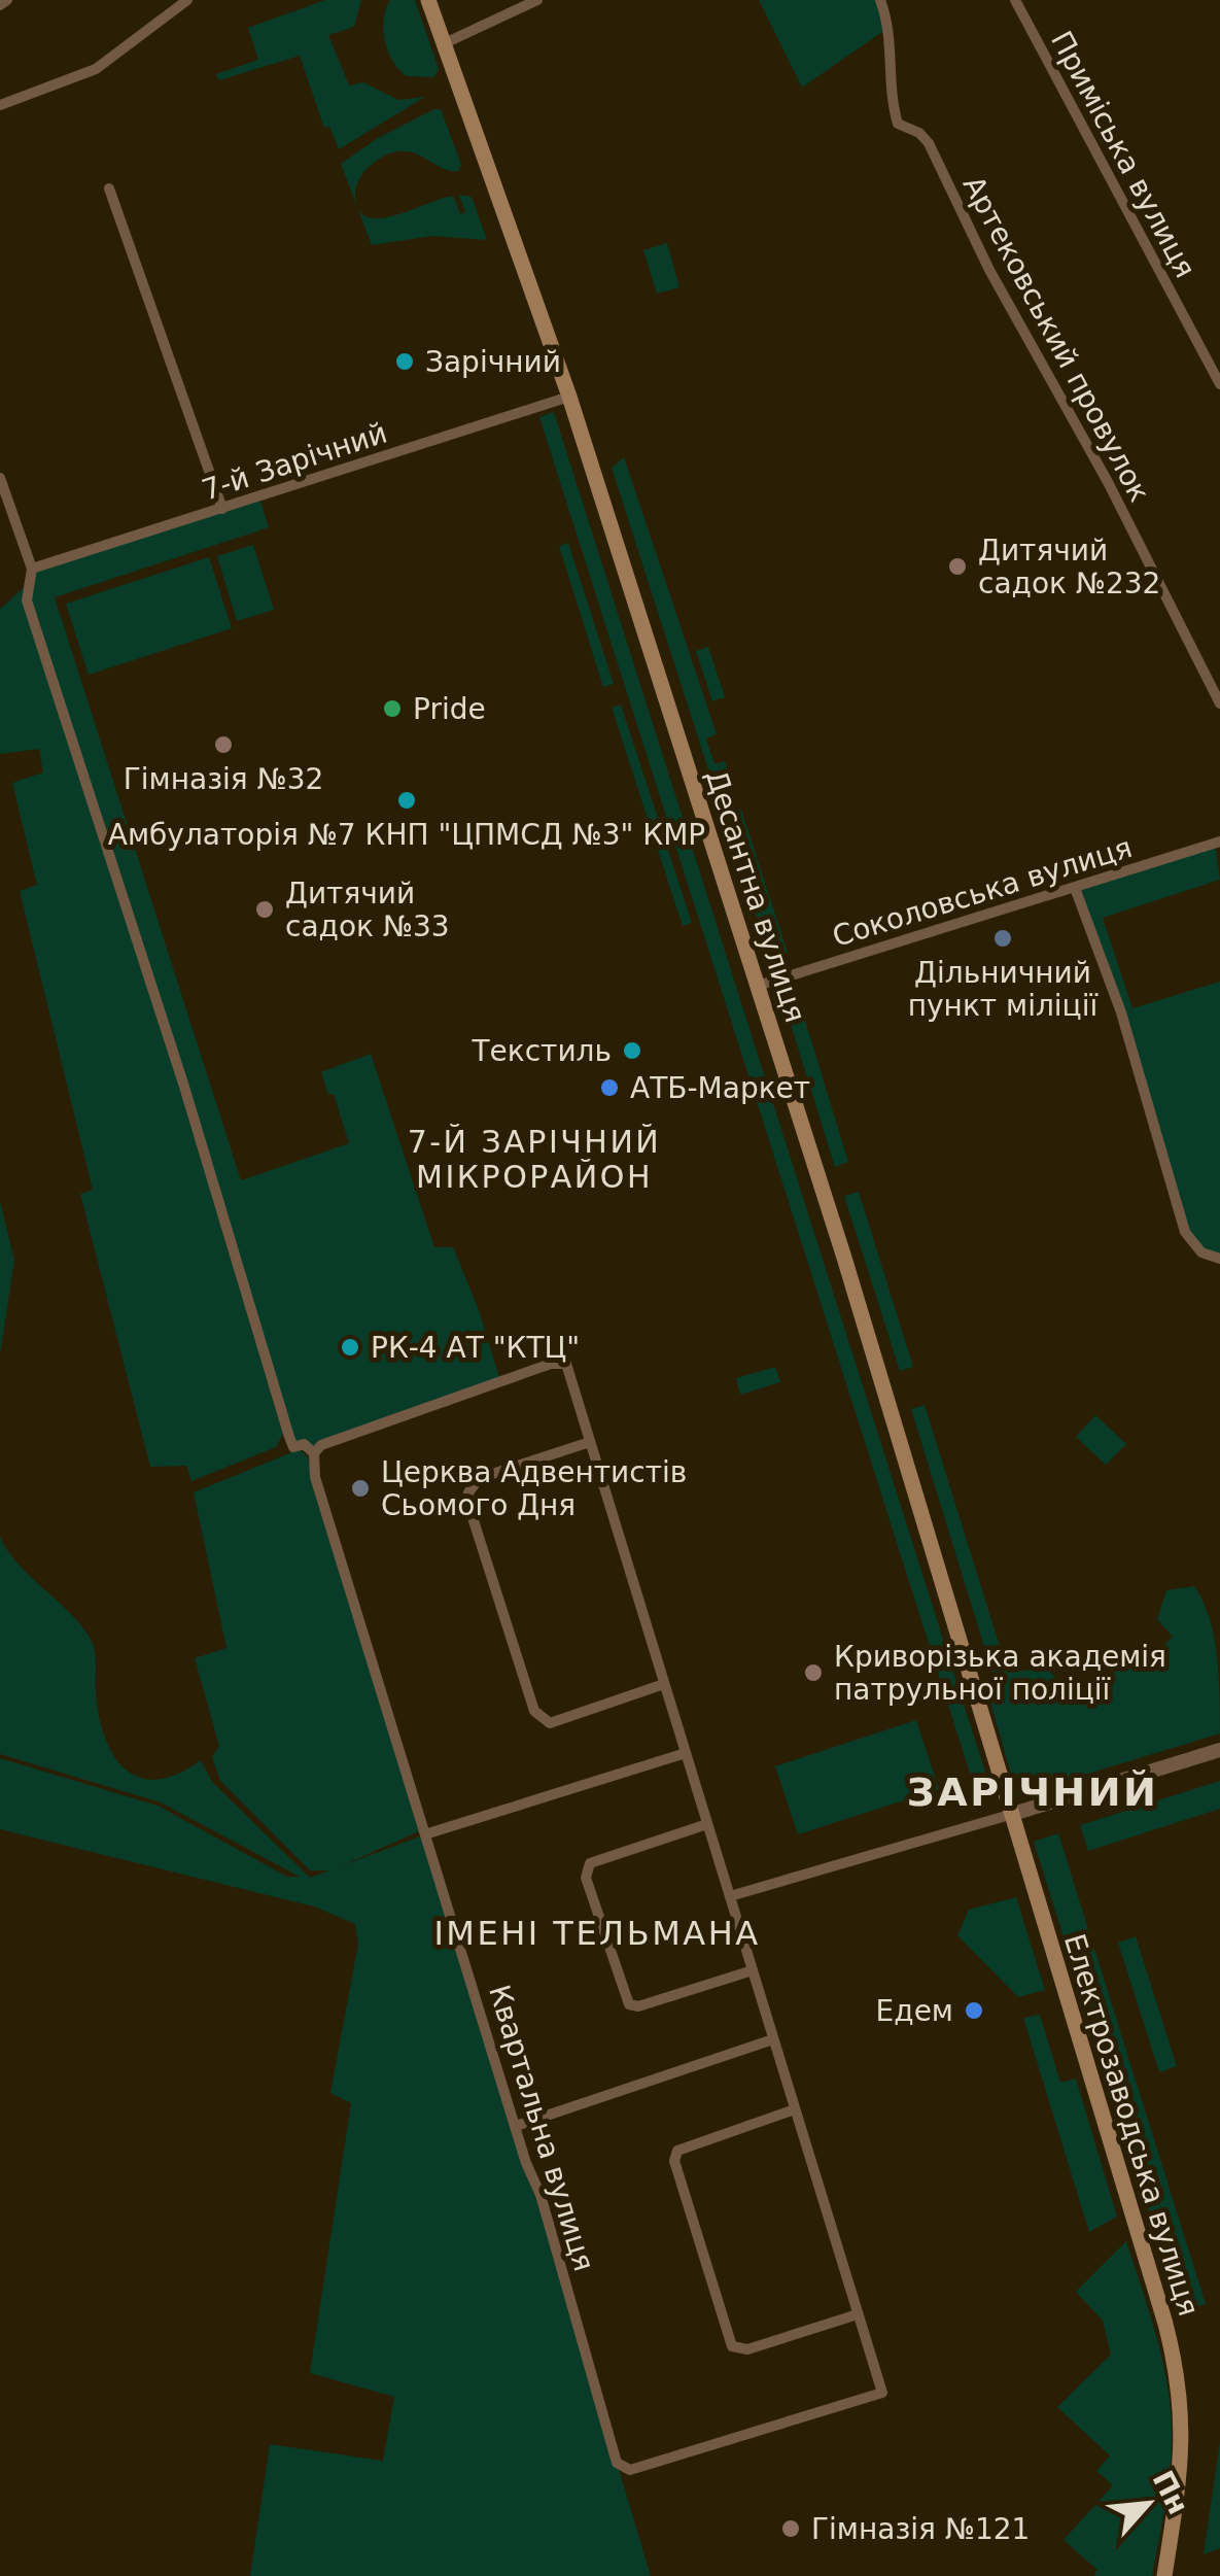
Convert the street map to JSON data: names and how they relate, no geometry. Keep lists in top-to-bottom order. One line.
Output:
{"streets":{"main road":["Десантна вулиця","Електрозаводська вулиця"],"street":["Приміська вулиця","Артековський провулок","7-й Зарічний","Соколовська вулиця","Квартальна вулиця"]},"crossings":[["7-й Зарічний","Десантна вулиця"],["Соколовська вулиця","Десантна вулиця"],["Десантна вулиця","Електрозаводська вулиця"]],"districts":["7-Й ЗАРІЧНИЙ МІКРОРАЙОН","ЗАРІЧНИЙ","ІМЕНІ ТЕЛЬМАНА"],"places":["Зарічний","Дитячий садок №232","Pride","Гімназія №32","Амбулаторія №7 КНП \"ЦПМСД №3\" КМР","Дитячий садок №33","Дільничний пункт міліції","Текстиль","АТБ-Маркет","РК-4 АТ \"КТЦ\"","Церква Адвентистів Сьомого Дня","Криворізька академія патрульної поліції","Едем","Гімназія №121"],"north":"top right"}
